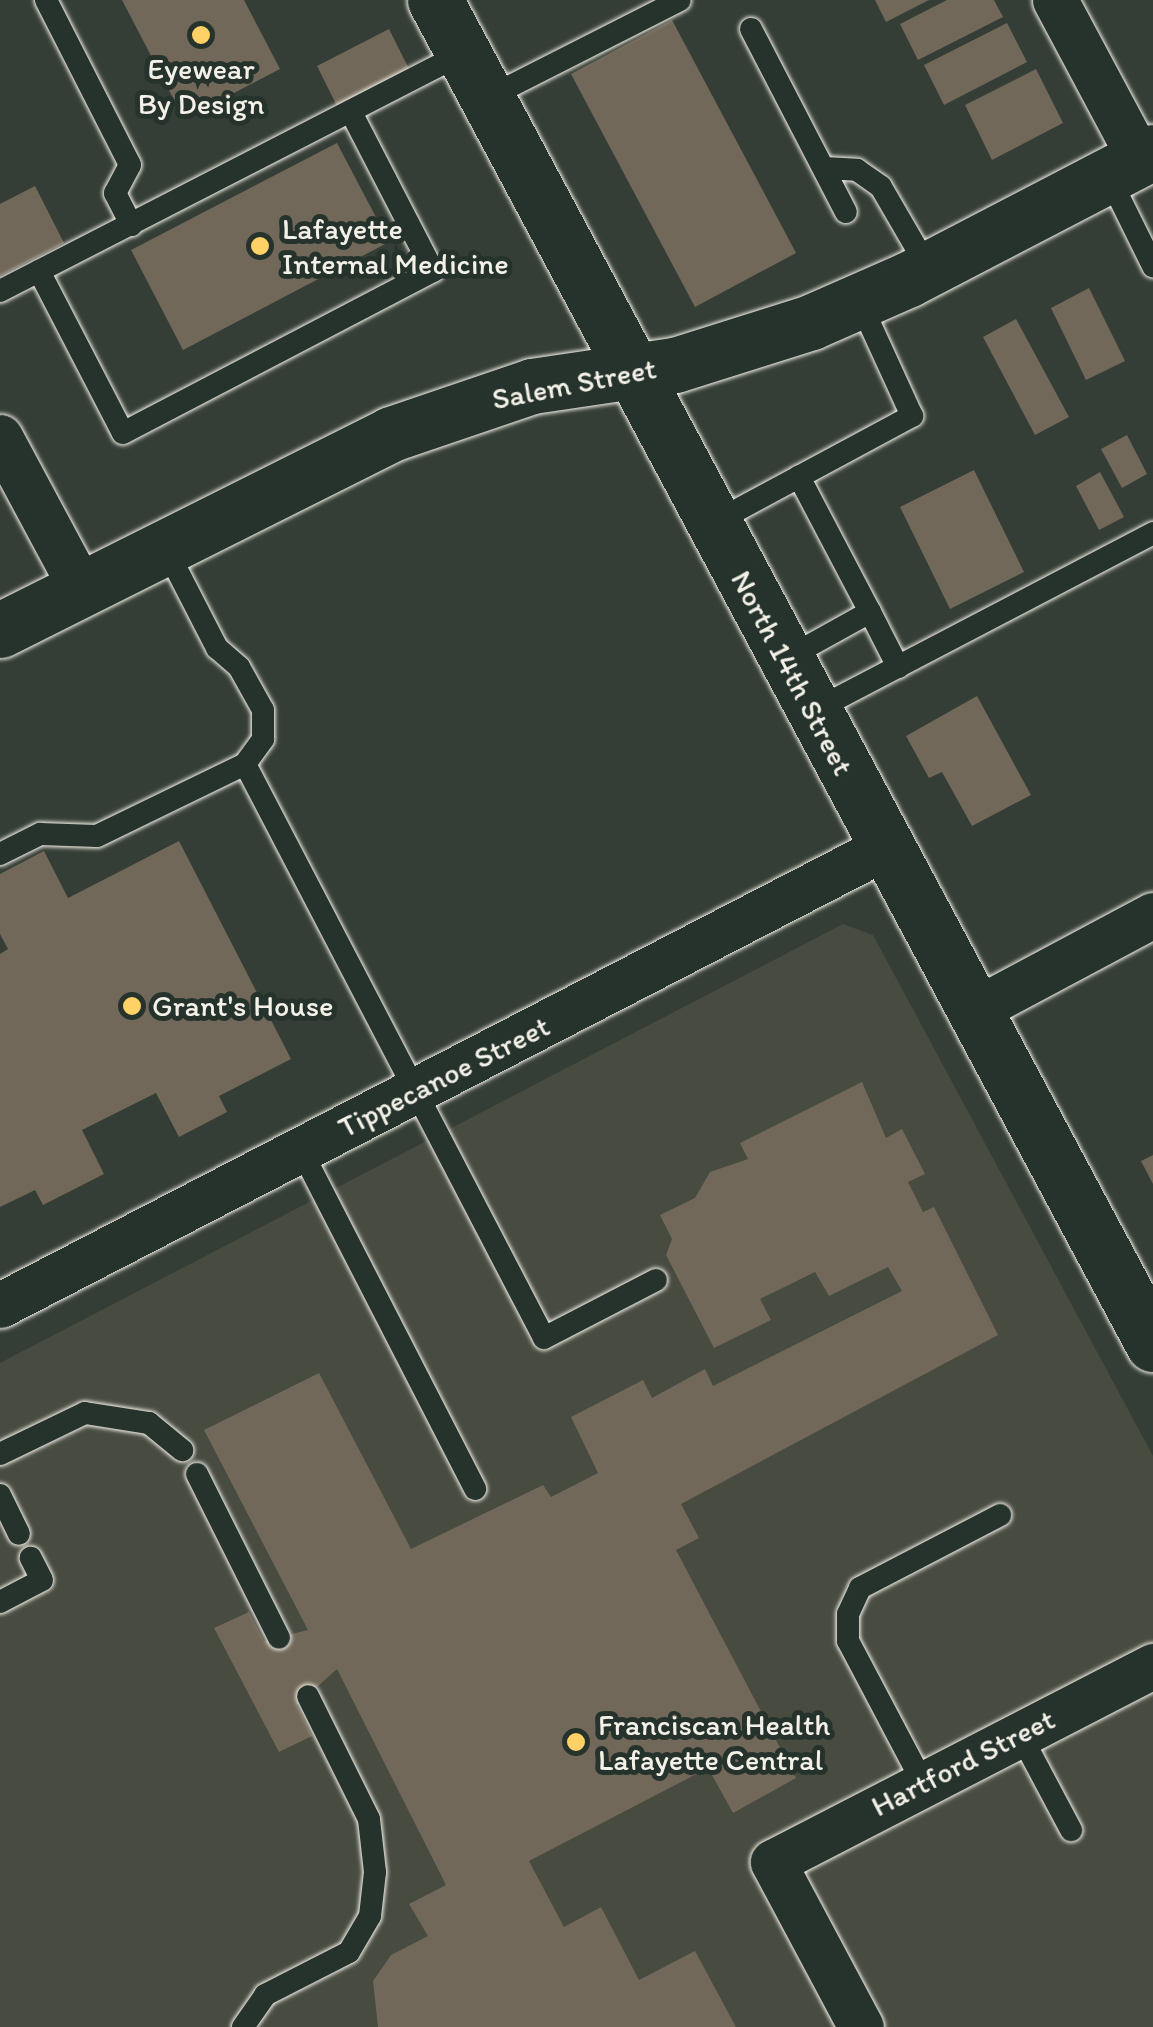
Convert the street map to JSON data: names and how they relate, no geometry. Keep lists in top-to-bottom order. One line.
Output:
{"streets":{"street":["Salem Street","North 14th Street","Tippecanoe Street","Hartford Street"]},"crossings":[["Salem Street","North 14th Street"],["North 14th Street","Tippecanoe Street"]],"places":["Eyewear By Design","Lafayette Internal Medicine","Grant's House","Franciscan Health Lafayette Central"]}
